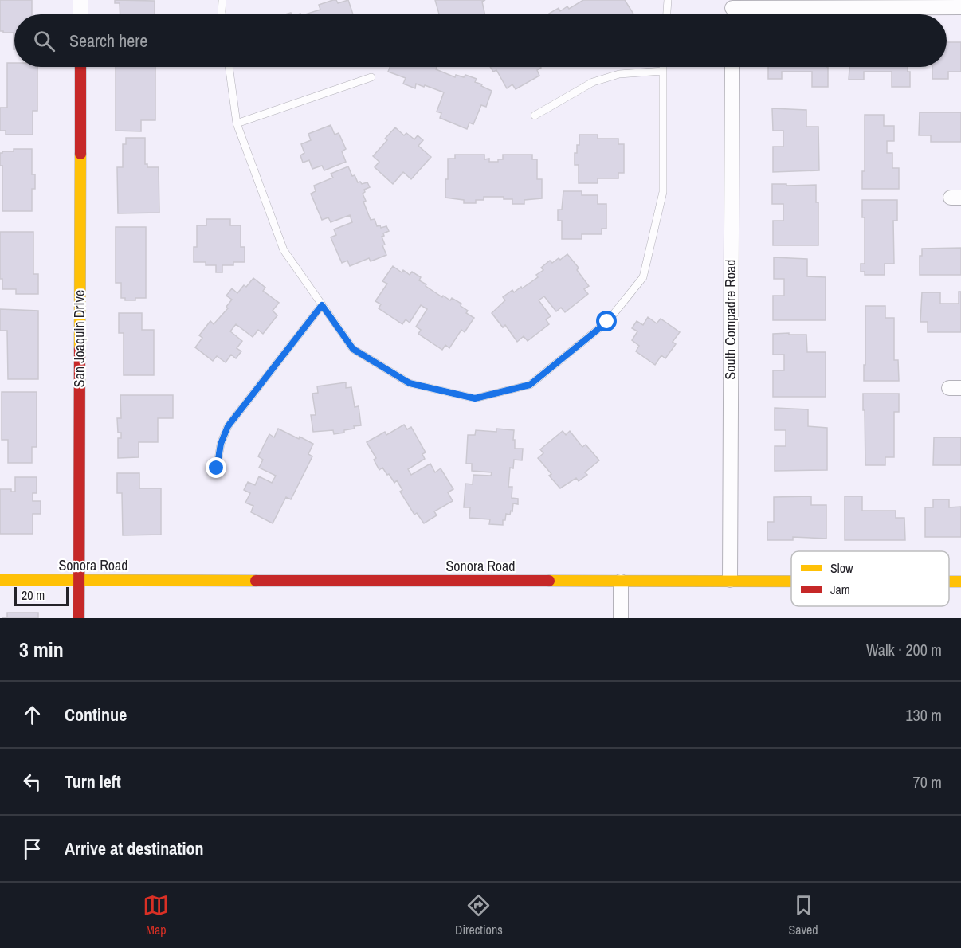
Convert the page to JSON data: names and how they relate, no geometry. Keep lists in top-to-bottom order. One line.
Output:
{"streets":{"street":["South Compadre Road","San Joaquin Drive","Sonora Road"]},"crossings":[["South Compadre Road","Sonora Road"],["San Joaquin Drive","Sonora Road"]],"legend":["Slow","Jam"],"scale_bar":"20 m","page":{"search":"Search here","scale":"20 m","heading":["3 min","Walk · 200 m"],"list":[["Continue","130 m"],["Turn left","70 m"],"Arrive at destination"],"nav":["Map","Directions","Saved"]}}
